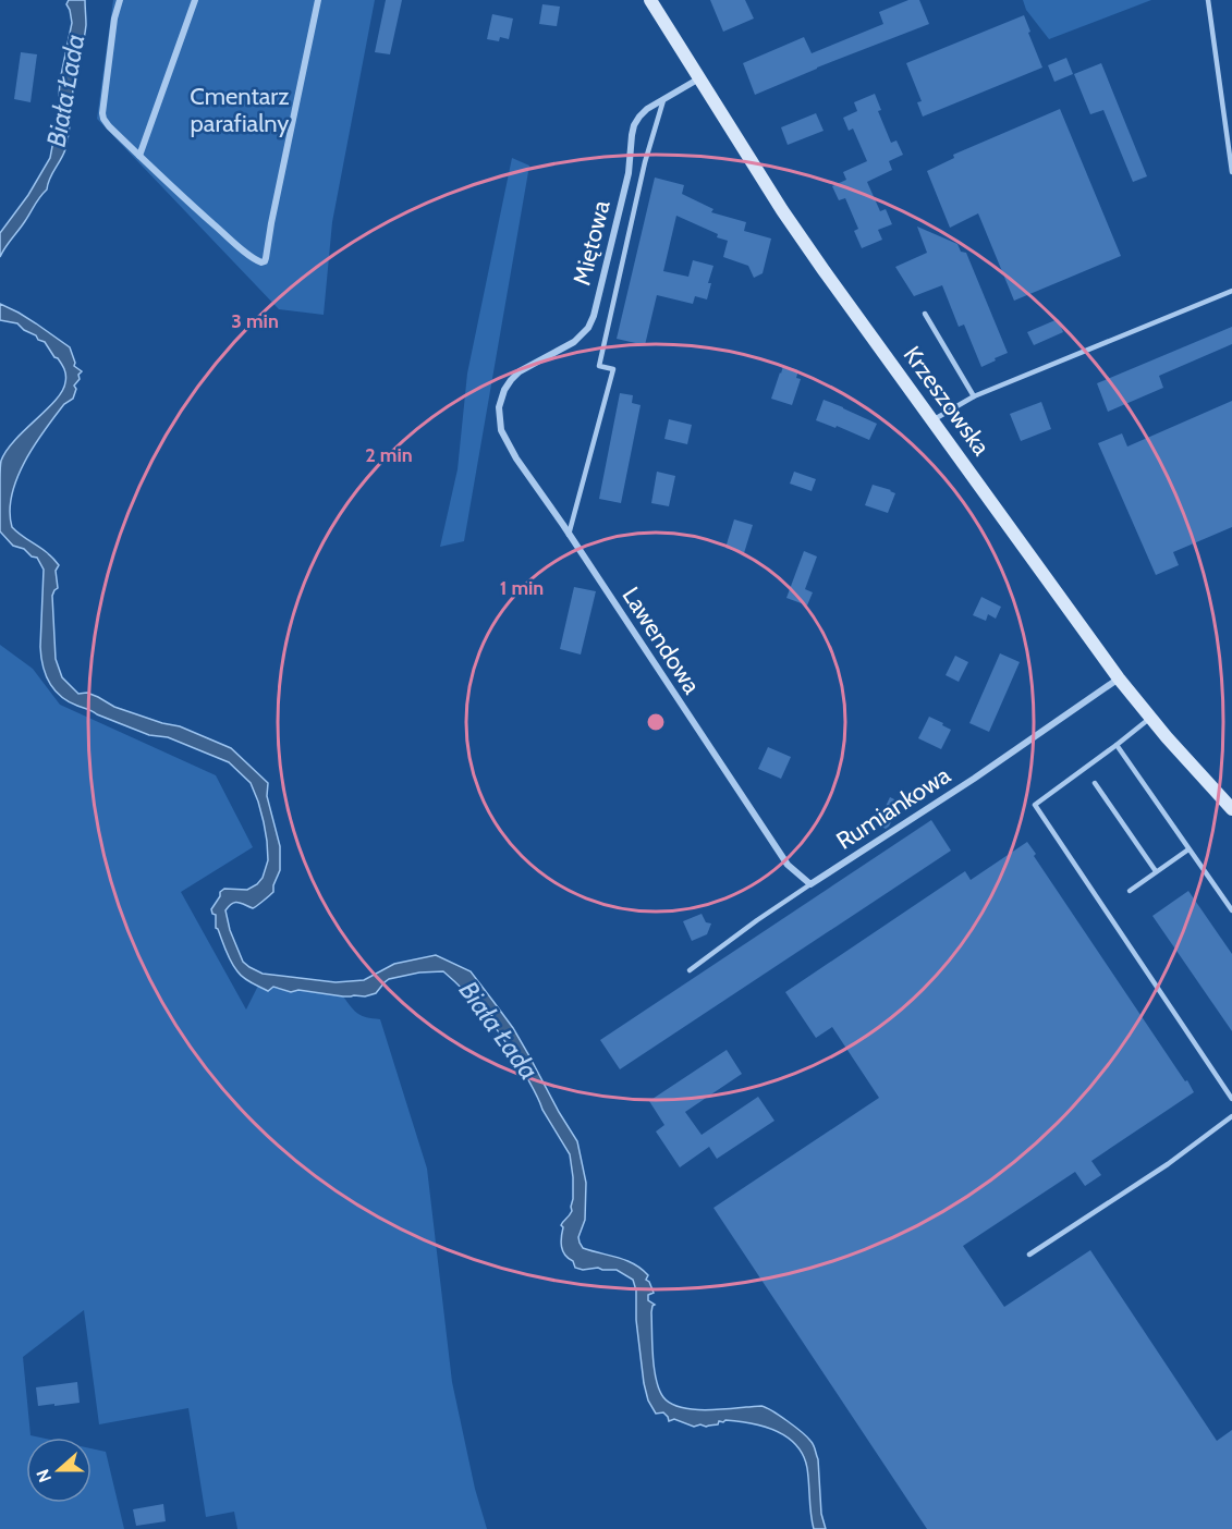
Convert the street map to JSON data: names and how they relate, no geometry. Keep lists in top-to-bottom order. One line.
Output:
{"streets":{"main road":["Krzeszowska"],"street":["Miętowa","Lawendowa","Rumiankowa"]},"crossings":[["Miętowa","Krzeszowska"],["Miętowa","Lawendowa"],["Krzeszowska","Rumiankowa"],["Lawendowa","Rumiankowa"]],"water":["Biała Łada"],"parks":["Cmentarz parafialny"],"north":"left","rings":["3 min","2 min","1 min"]}
